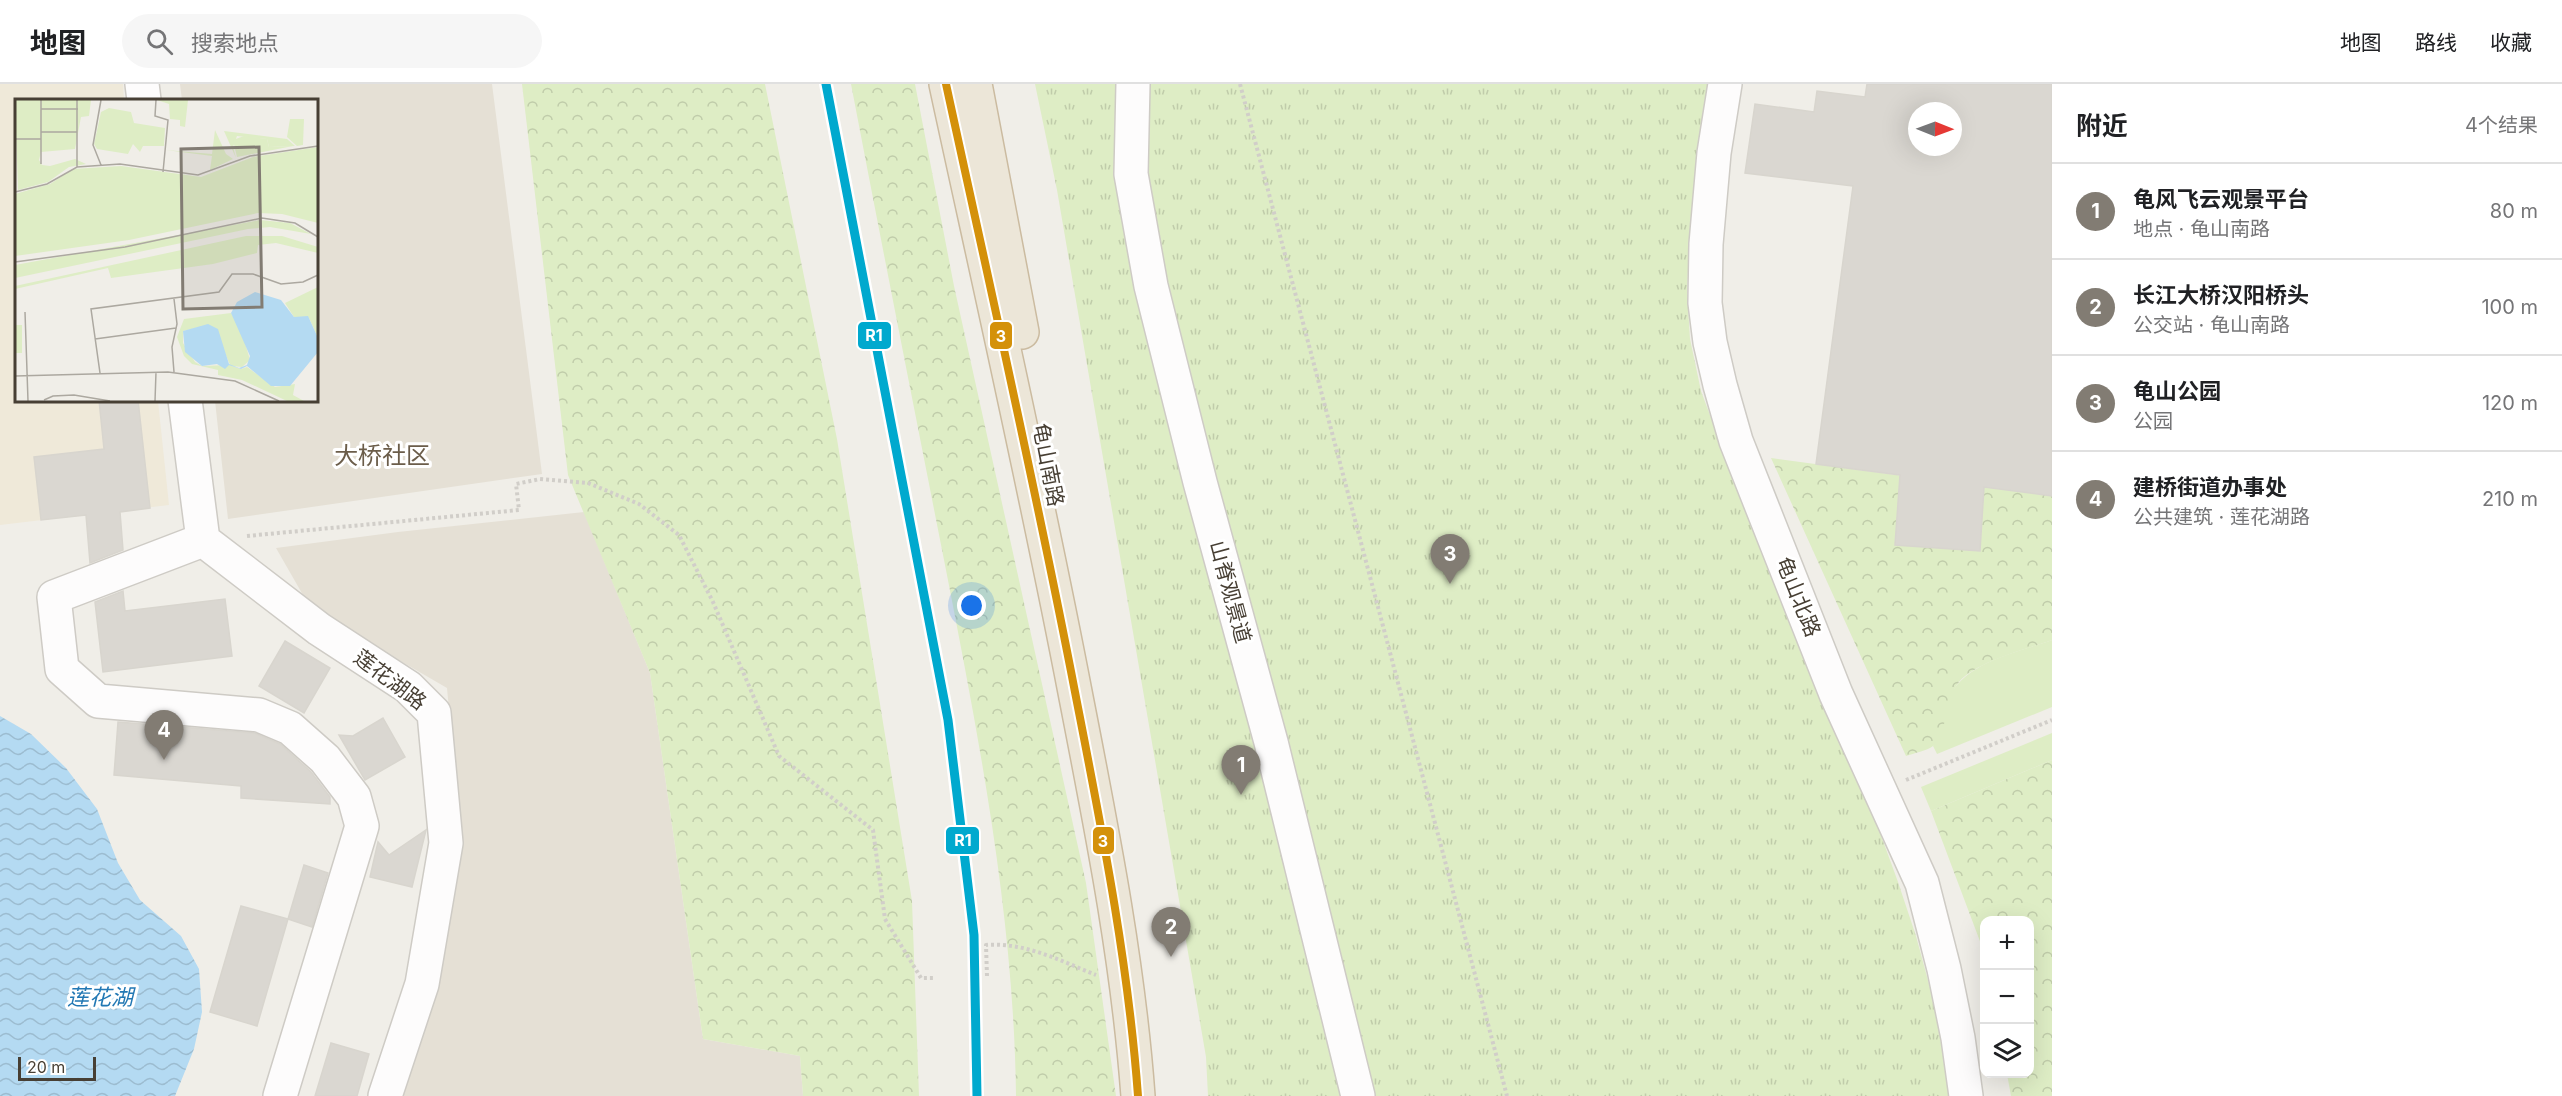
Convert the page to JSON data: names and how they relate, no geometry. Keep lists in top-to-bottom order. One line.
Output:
{"streets":{"highway":["龟山南路"],"street":["山脊观景道","龟山北路","莲花湖路"]},"districts":["大桥社区"],"water":["莲花湖"],"lines":["transit line R1","transit line 3"],"scale_bar":"20 m","north":"right","page":{"header":"地图","search":"搜索地点","nav":["地图","路线","收藏"],"heading":["附近","4个结果"],"list":[{"mark":"1","name":"龟风飞云观景平台","note":"地点 · 龟山南路","value":"80 m"},{"mark":"2","name":"长江大桥汉阳桥头","note":"公交站 · 龟山南路","value":"100 m"},{"mark":"3","name":"龟山公园","note":"公园","value":"120 m"},{"mark":"4","name":"建桥街道办事处","note":"公共建筑 · 莲花湖路","value":"210 m"}],"pins":["3","4","1","2"],"map_buttons":["+","−"],"scale":"20 m"}}
